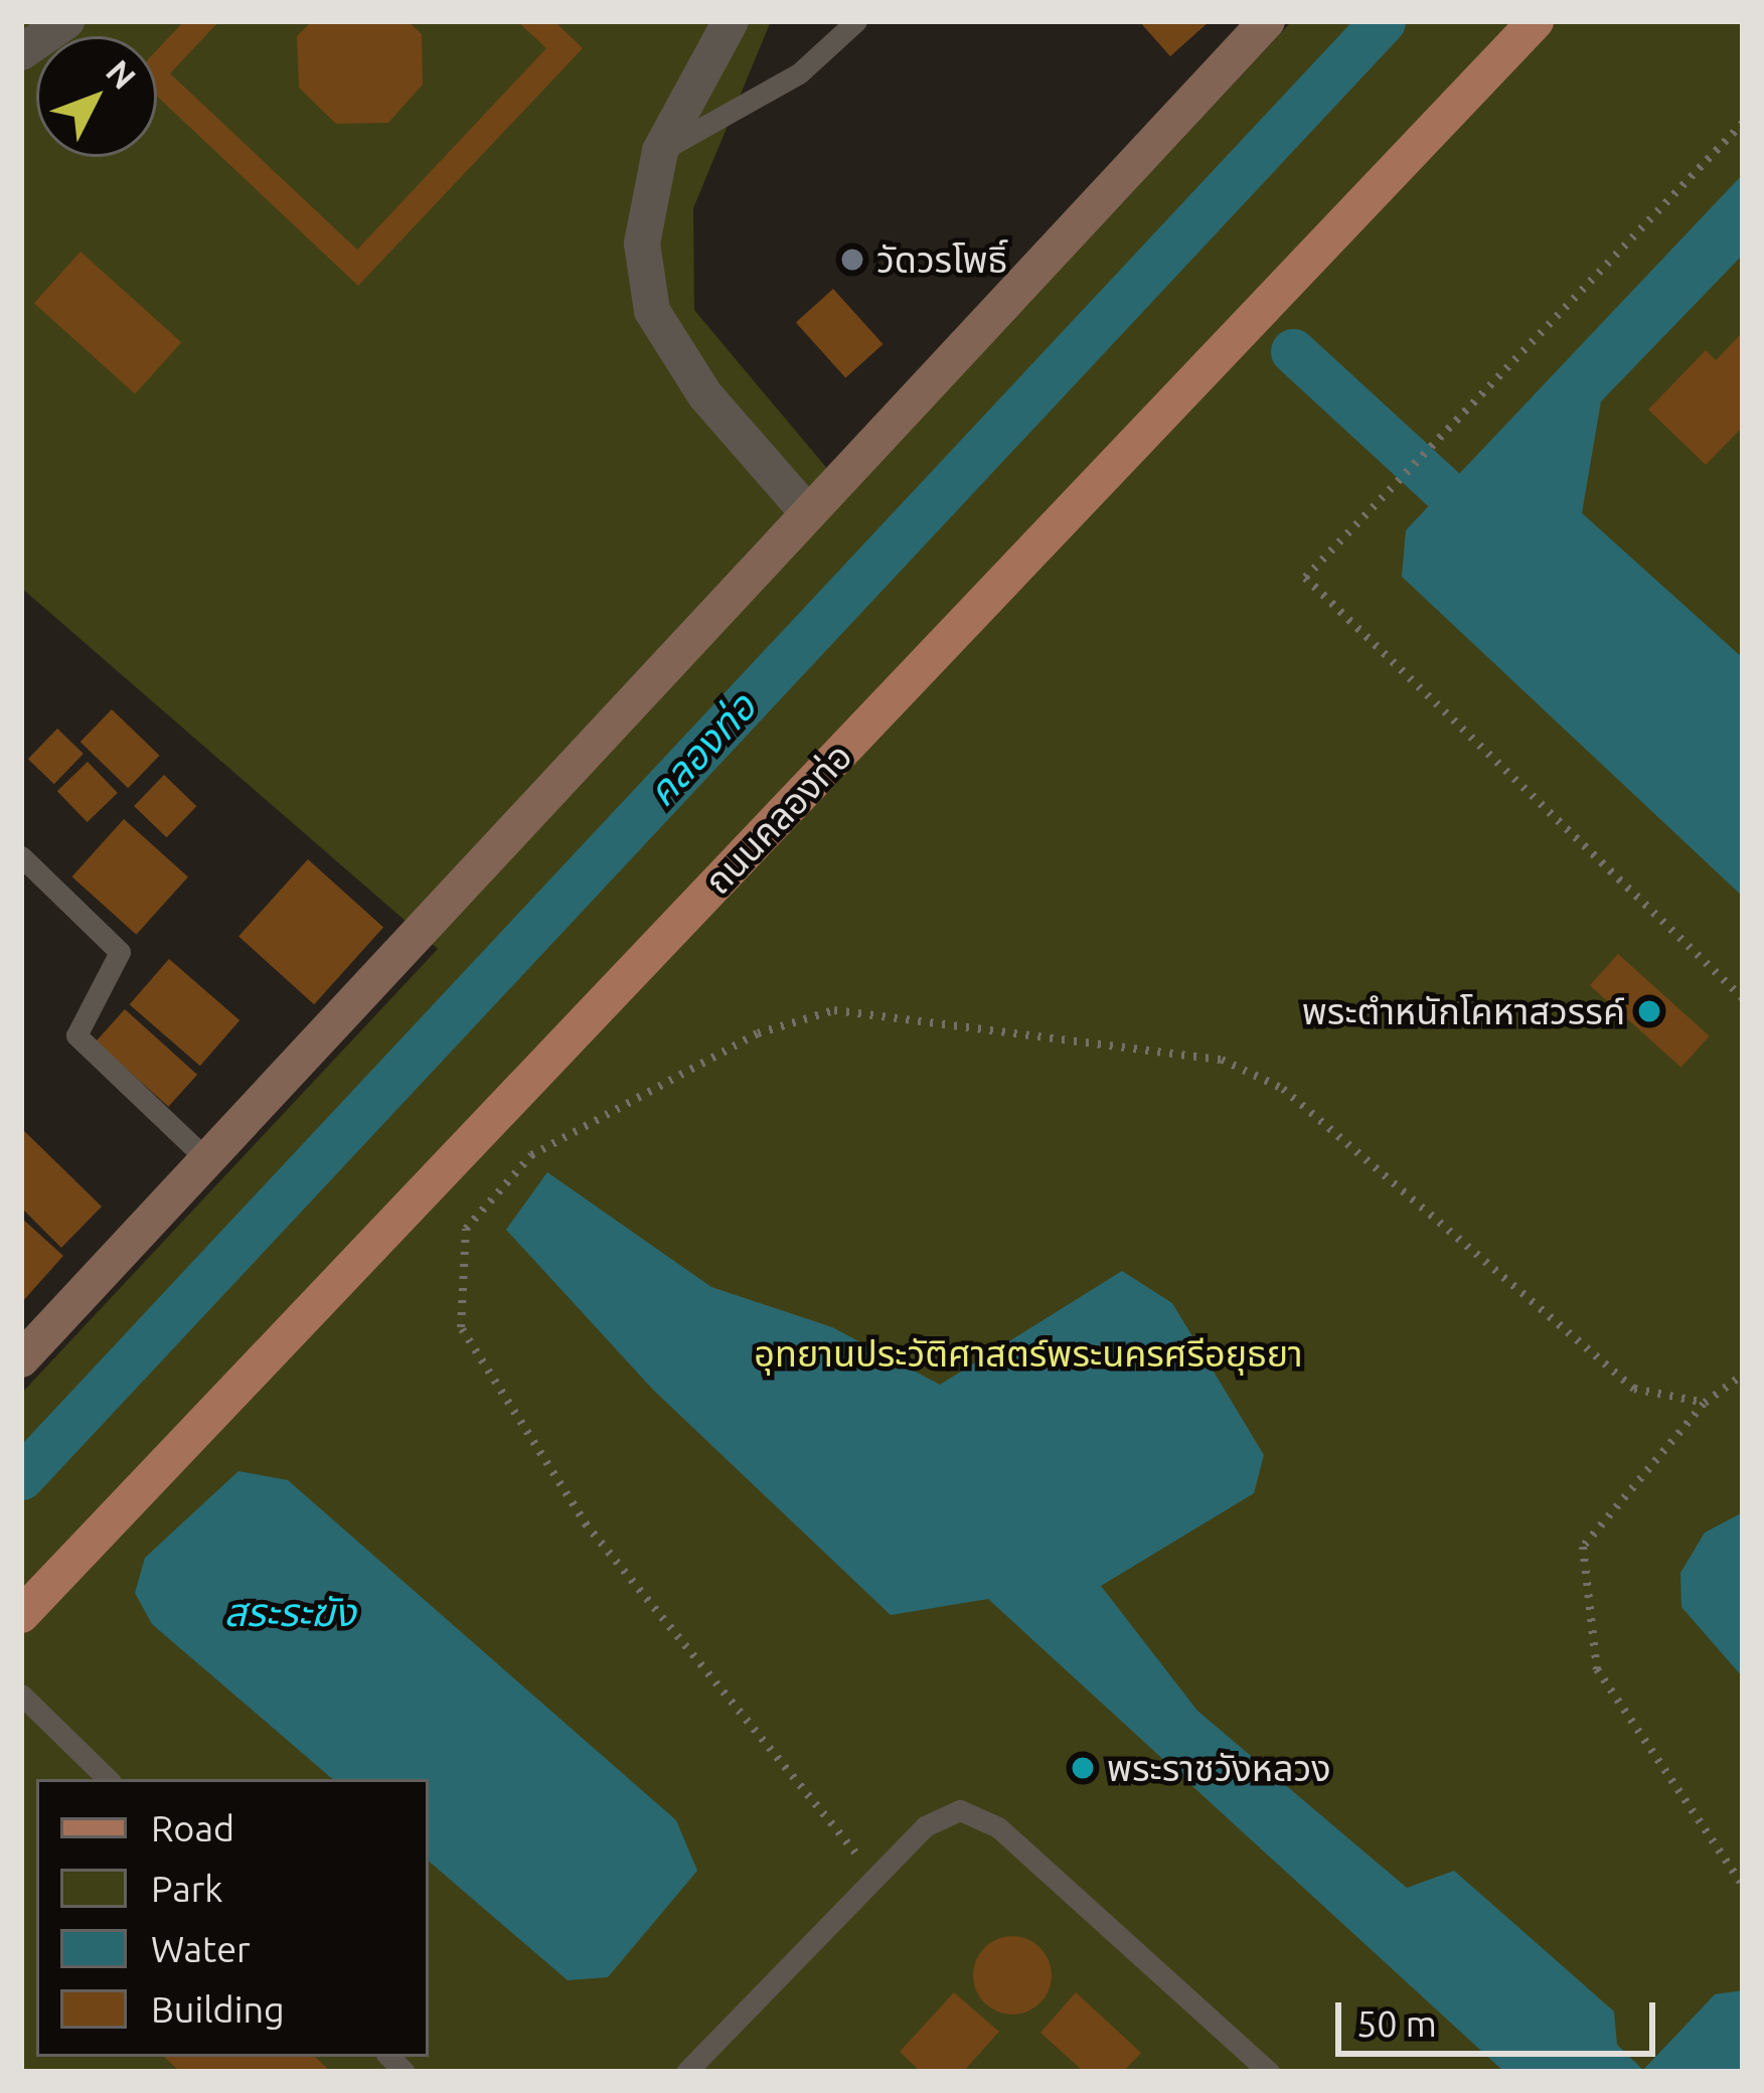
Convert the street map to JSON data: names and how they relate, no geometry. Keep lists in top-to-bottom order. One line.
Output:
{"streets":{"main road":["ถนนคลองท่อ"]},"water":["คลองท่อ","สระระฆัง"],"parks":["อุทยานประวัติศาสตร์พระนครศรีอยุธยา"],"places":["วัดวรโพธิ์","พระตำหนักโคหาสวรรค์","พระราชวังหลวง"],"legend":["Road","Park","Water","Building"],"scale_bar":"50 m","north":"top right"}
